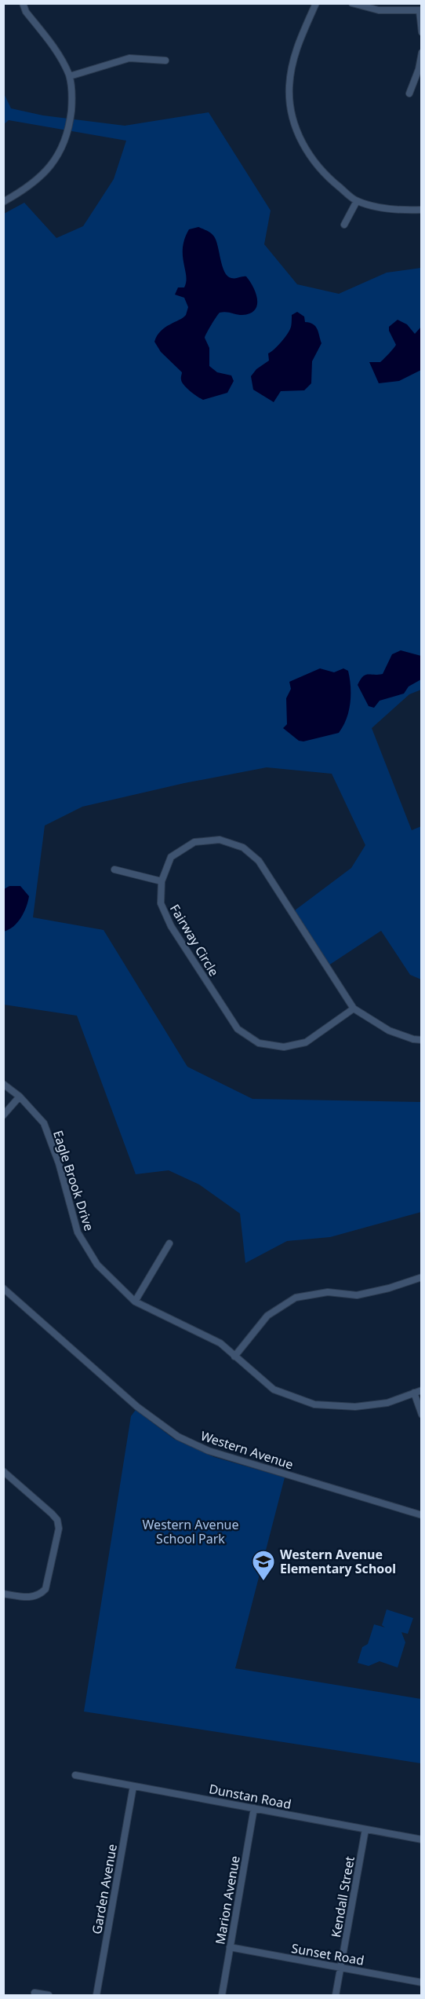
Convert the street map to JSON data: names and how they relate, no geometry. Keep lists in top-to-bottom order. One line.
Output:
{"streets":{"street":["Fairway Circle","Eagle Brook Drive","Western Avenue","Dunstan Road","Garden Avenue","Kendall Street","Marion Avenue","Sunset Road"]},"crossings":[["Dunstan Road","Garden Avenue"],["Dunstan Road","Kendall Street"],["Dunstan Road","Marion Avenue"],["Kendall Street","Sunset Road"],["Marion Avenue","Sunset Road"]],"parks":["Western Avenue School Park"],"places":{"school or university":["Western Avenue Elementary School"]}}
